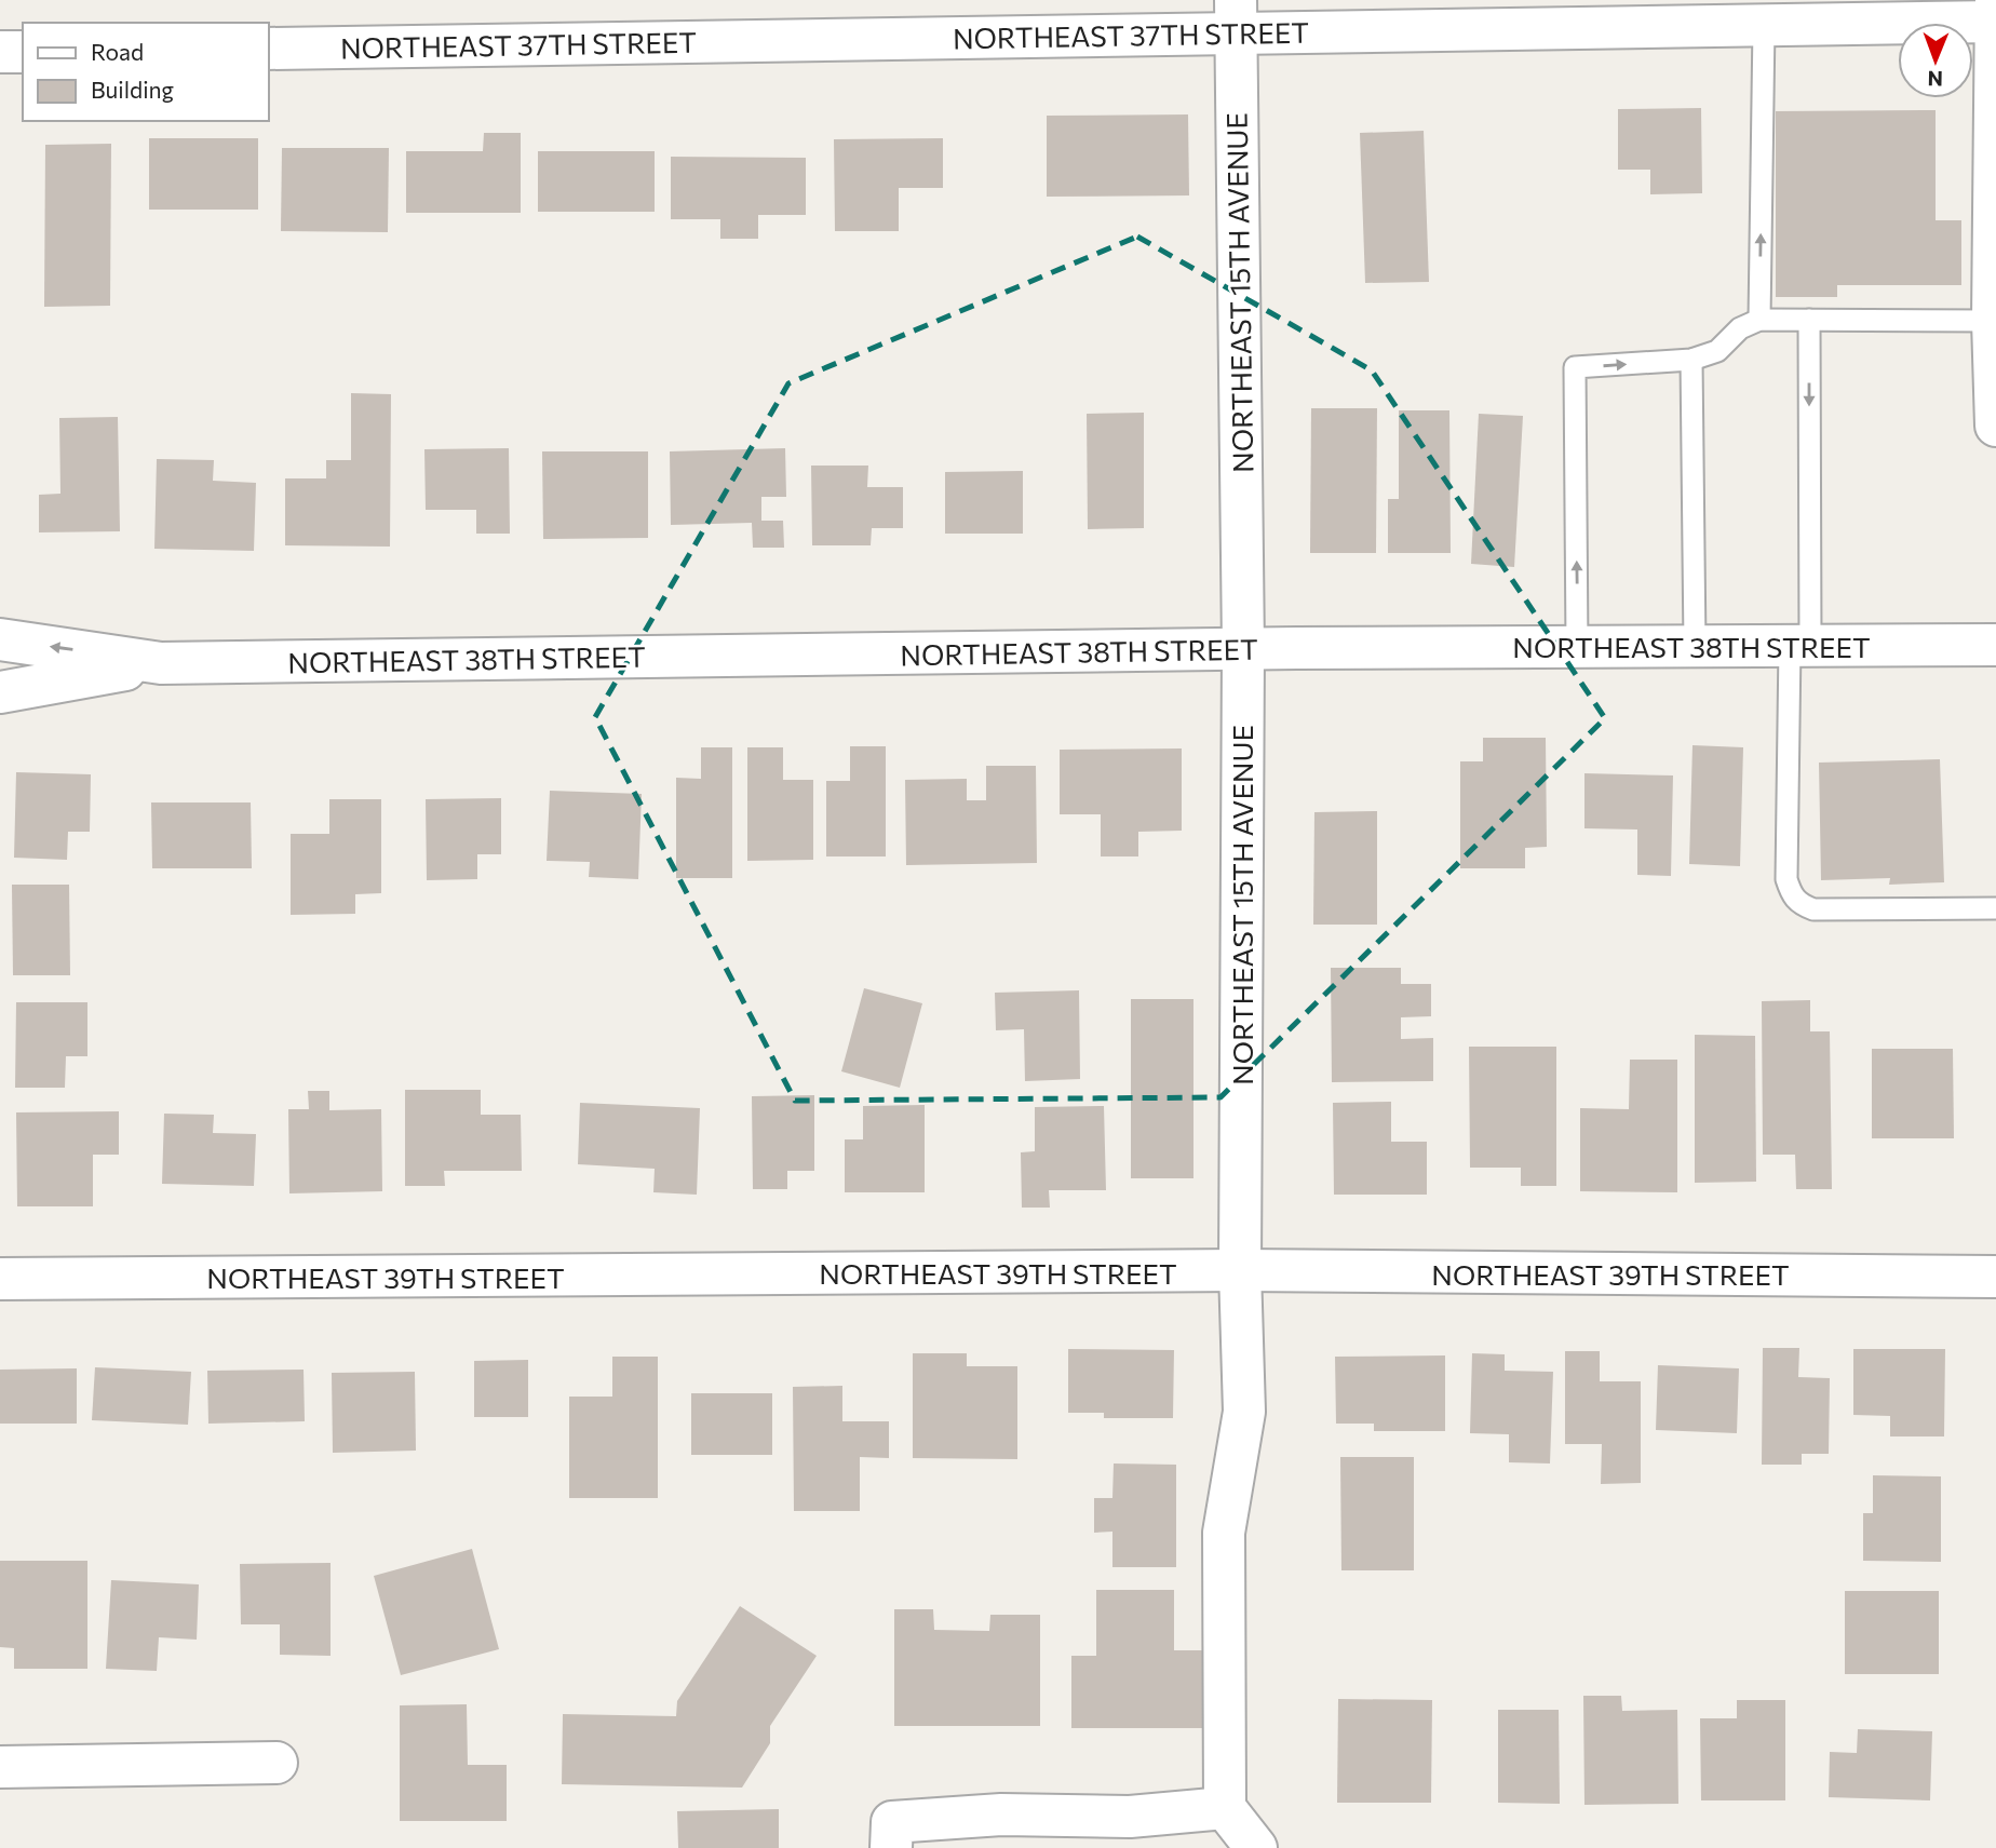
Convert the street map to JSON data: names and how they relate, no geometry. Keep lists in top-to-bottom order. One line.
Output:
{"streets":{"street":["NORTHEAST 37TH STREET","NORTHEAST 15TH AVENUE","NORTHEAST 38TH STREET","NORTHEAST 39TH STREET"]},"crossings":[["NORTHEAST 37TH STREET","NORTHEAST 15TH AVENUE"],["NORTHEAST 15TH AVENUE","NORTHEAST 38TH STREET"],["NORTHEAST 15TH AVENUE","NORTHEAST 39TH STREET"]],"legend":["Road","Building"],"north":"bottom"}
